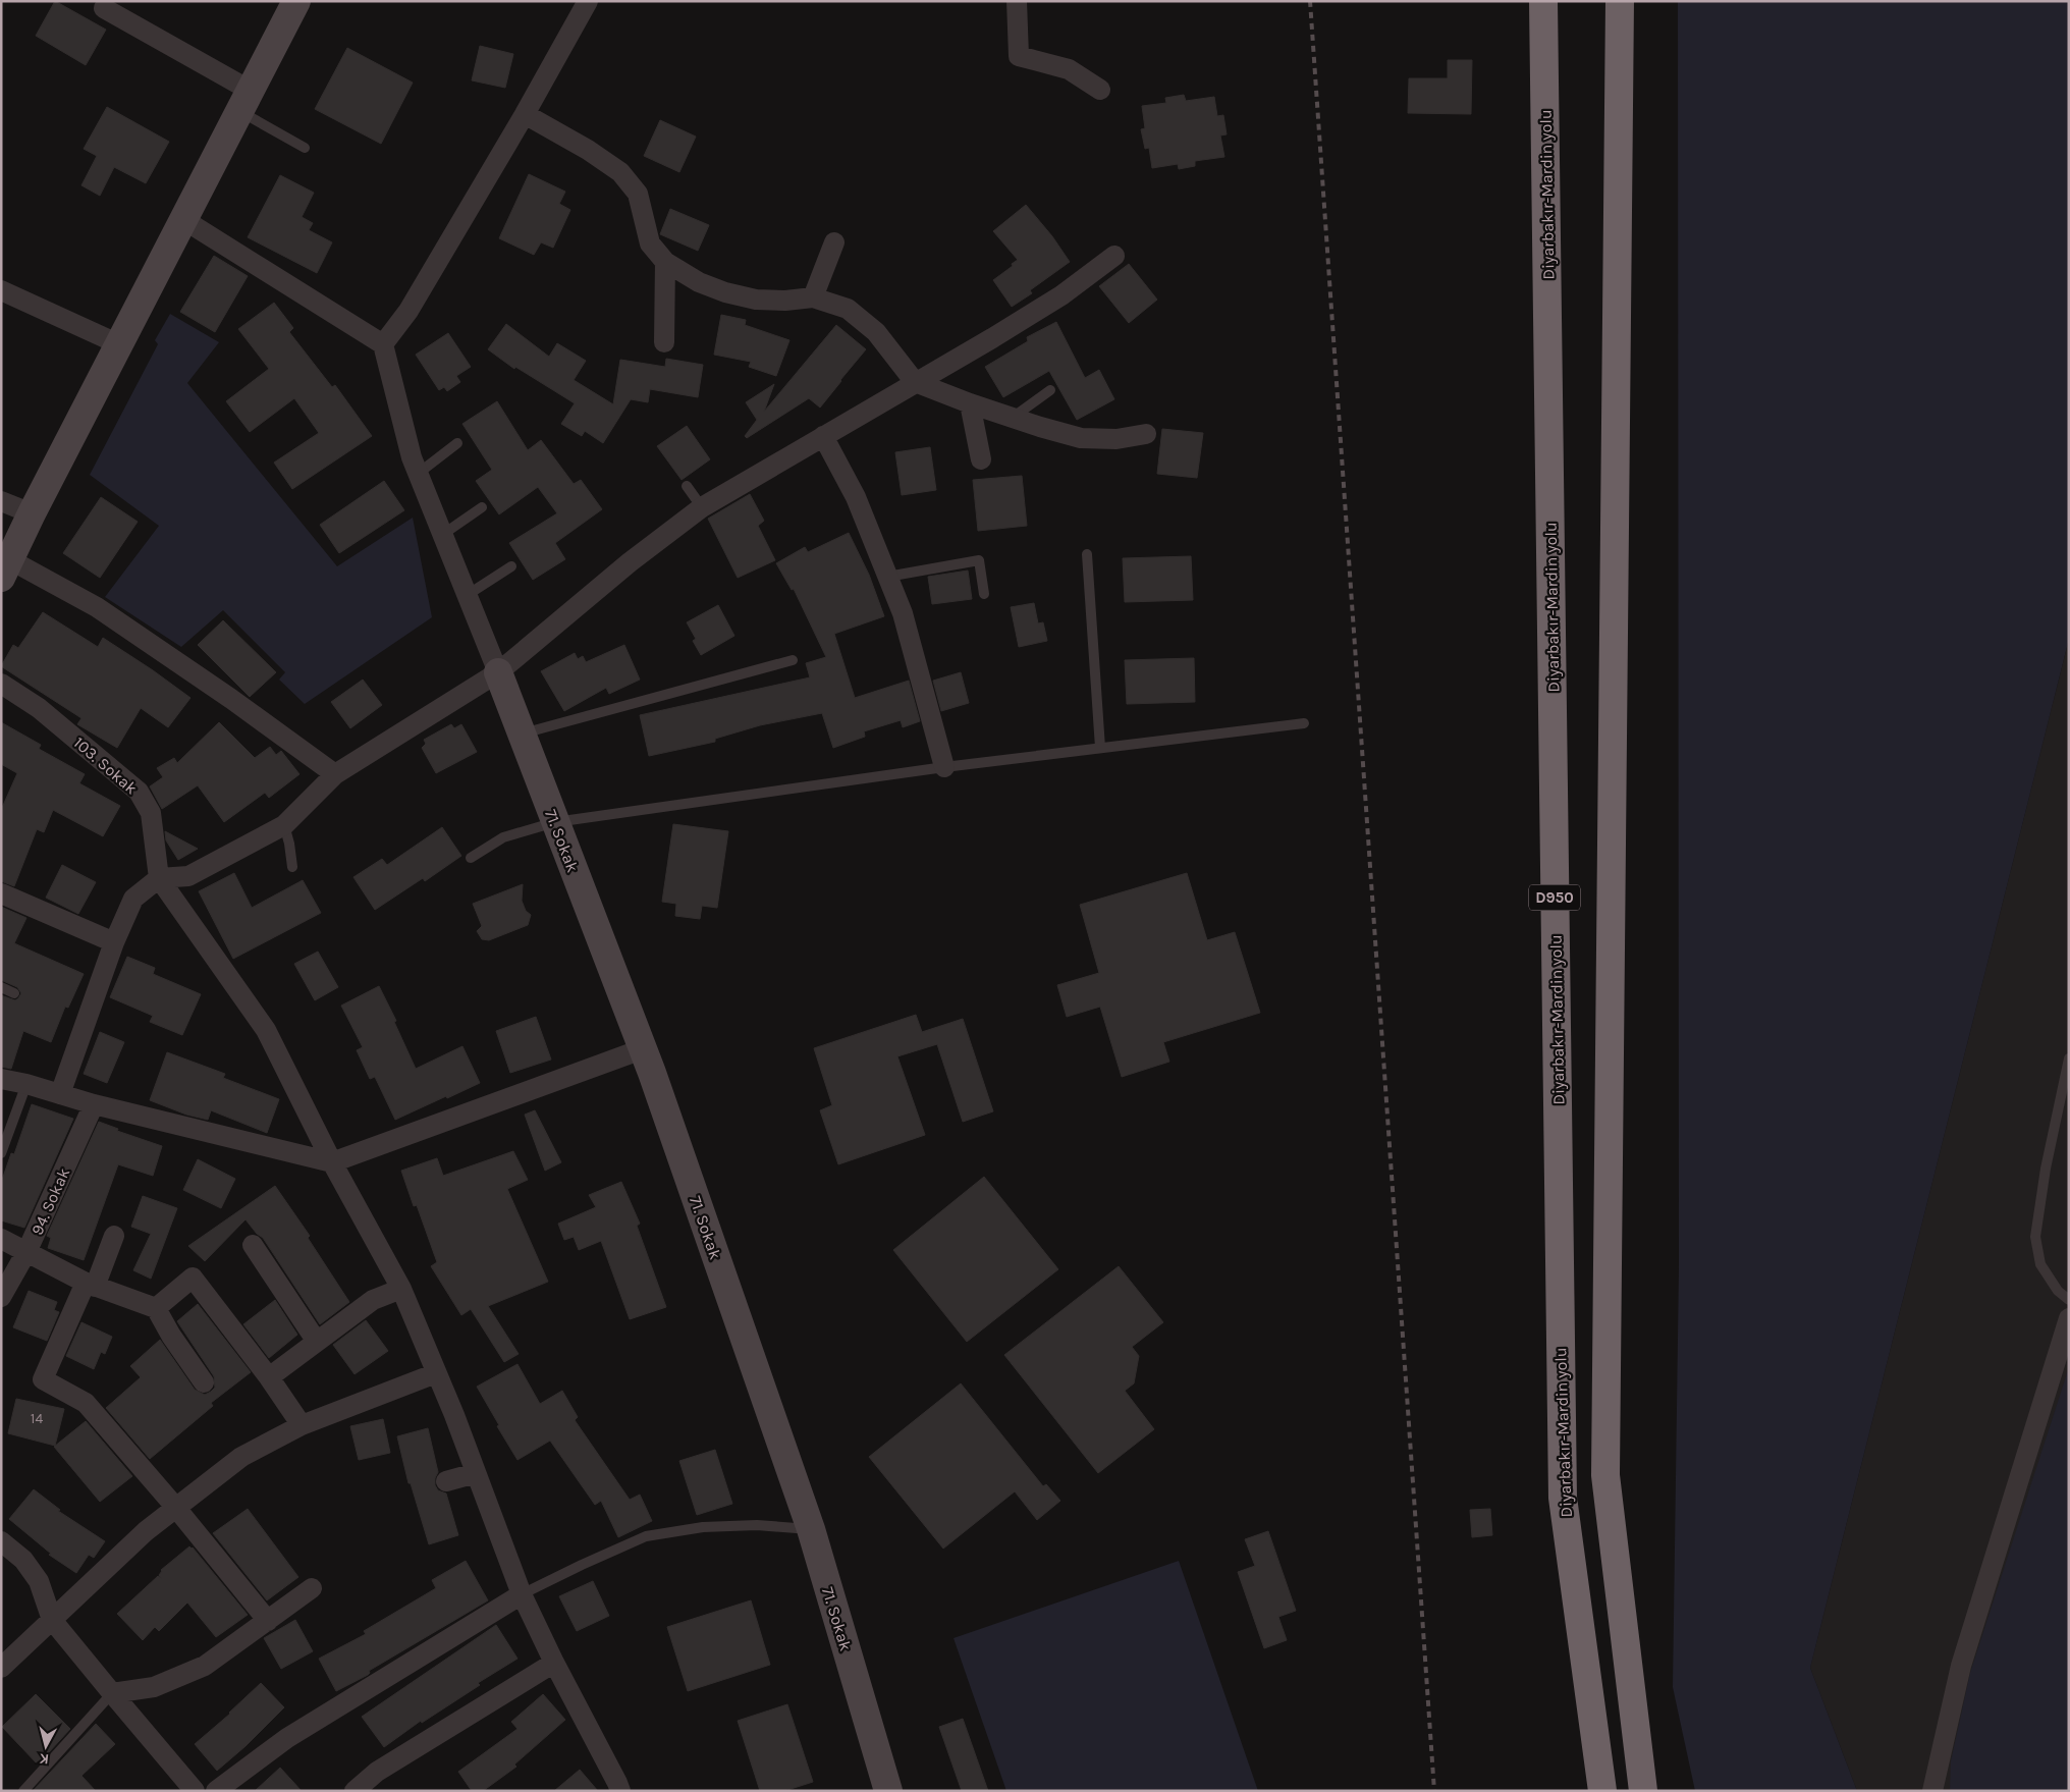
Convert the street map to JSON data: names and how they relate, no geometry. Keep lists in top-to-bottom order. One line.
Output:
{"streets":{"highway":["Diyarbakır-Mardin yolu","D950"],"street":["103. Sokak","71. Sokak","94. Sokak"]},"house_numbers":["14"],"north":"bottom"}
